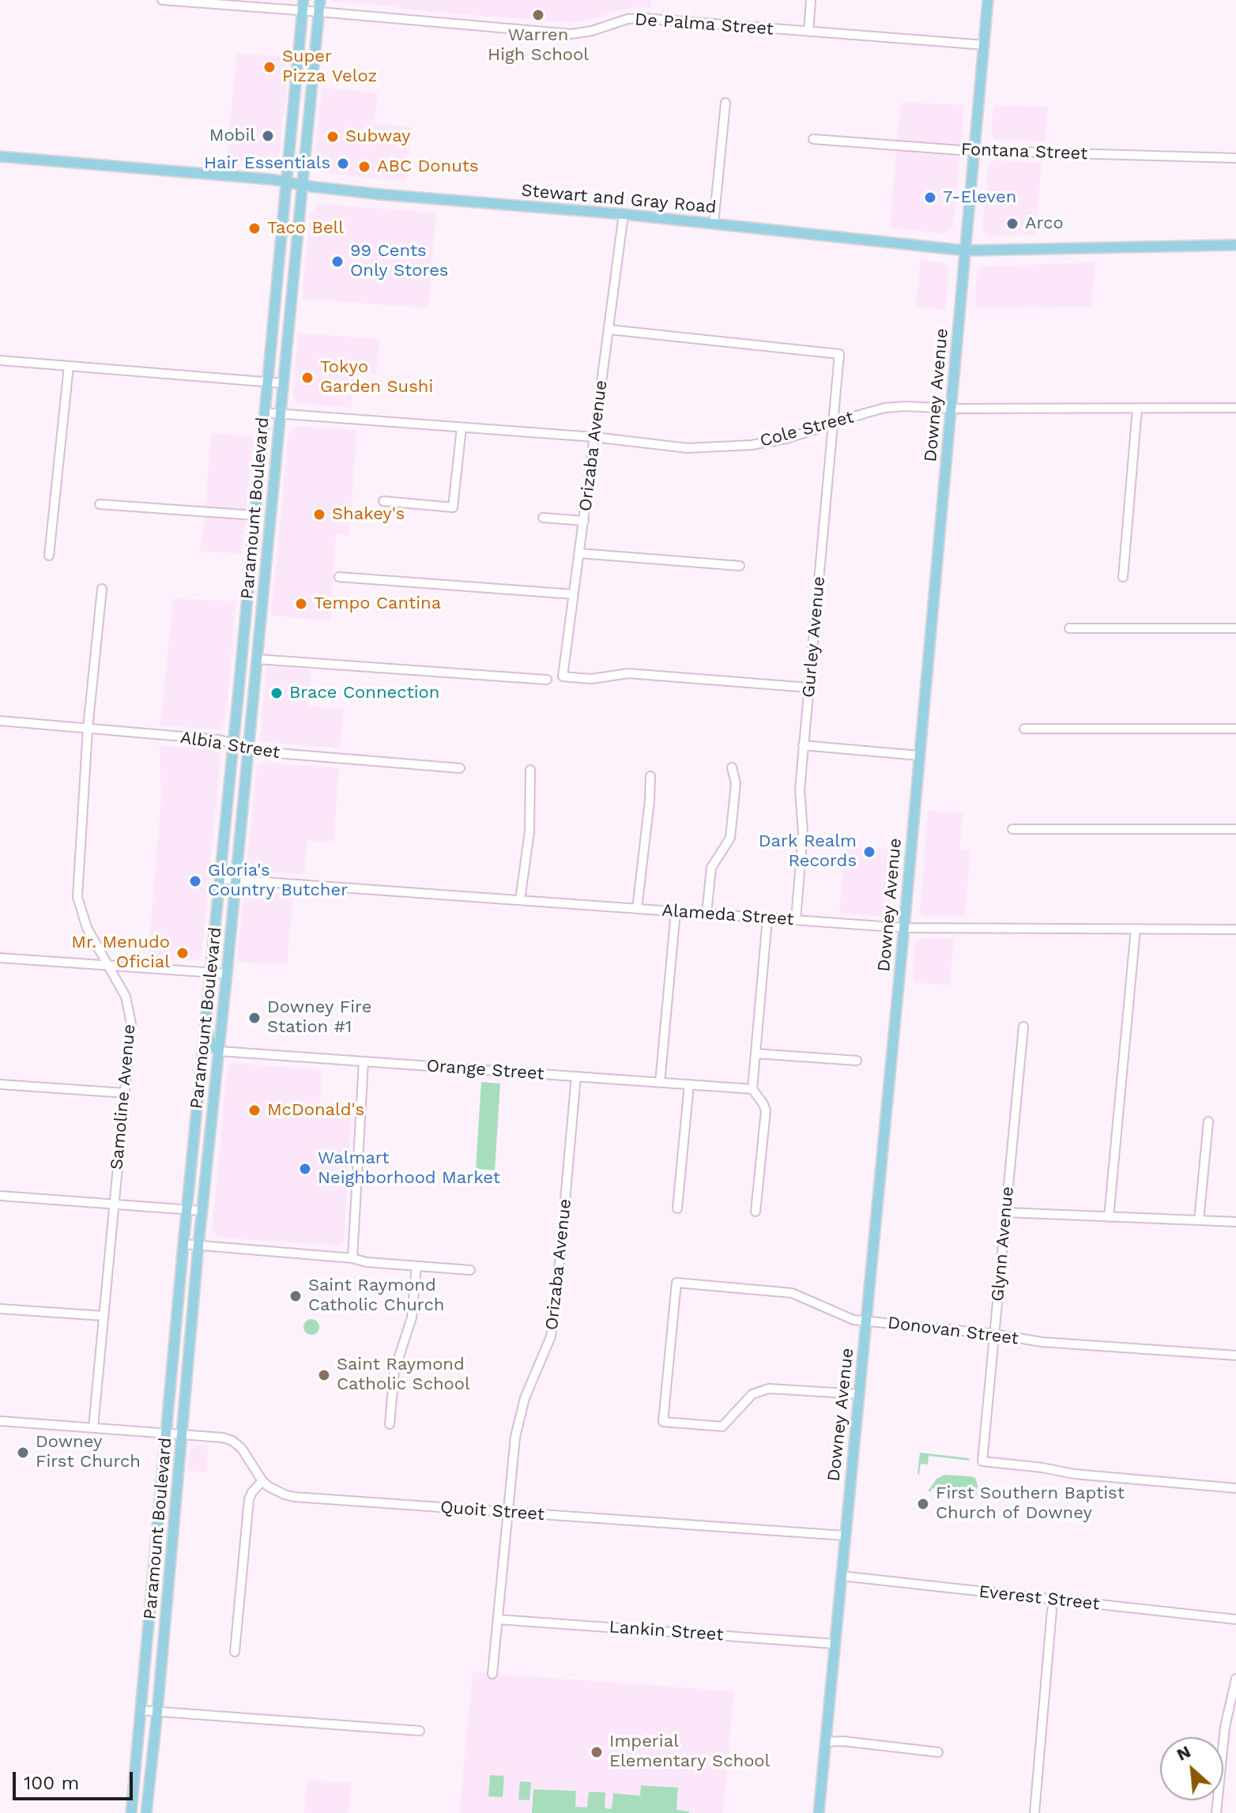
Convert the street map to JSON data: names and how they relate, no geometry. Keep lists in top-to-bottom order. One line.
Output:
{"streets":{"main road":["Stewart and Gray Road","Downey Avenue","Paramount Boulevard"],"street":["De Palma Street","Fontana Street","Cole Street","Orizaba Avenue","Gurley Avenue","Albia Street","Alameda Street","Orange Street","Samoline Avenue","Glynn Avenue","Donovan Street","Quoit Street","Everest Street","Lankin Street"]},"crossings":[["De Palma Street","Downey Avenue"],["De Palma Street","Paramount Boulevard"],["Fontana Street","Downey Avenue"],["Stewart and Gray Road","Downey Avenue"],["Stewart and Gray Road","Orizaba Avenue"],["Stewart and Gray Road","Paramount Boulevard"],["Downey Avenue","Cole Street"],["Downey Avenue","Alameda Street"],["Downey Avenue","Donovan Street"],["Downey Avenue","Quoit Street"],["Downey Avenue","Everest Street"],["Downey Avenue","Lankin Street"],["Cole Street","Orizaba Avenue"],["Cole Street","Paramount Boulevard"],["Cole Street","Gurley Avenue"],["Orizaba Avenue","Gurley Avenue"],["Orizaba Avenue","Orange Street"],["Orizaba Avenue","Quoit Street"],["Orizaba Avenue","Lankin Street"],["Paramount Boulevard","Albia Street"],["Paramount Boulevard","Alameda Street"],["Paramount Boulevard","Orange Street"],["Paramount Boulevard","Quoit Street"],["Gurley Avenue","Alameda Street"],["Albia Street","Samoline Avenue"],["Samoline Avenue","Quoit Street"],["Glynn Avenue","Donovan Street"]],"places":["Warren High School","Super Pizza Veloz","Mobil","Subway","Hair Essentials","ABC Donuts","7-Eleven","Arco","Taco Bell","99 Cents Only Stores","Tokyo Garden Sushi","Shakey's","Tempo Cantina","Brace Connection","Dark Realm Records","Gloria's Country Butcher","Mr. Menudo Oficial","Downey Fire Station #1","McDonald's","Walmart Neighborhood Market","Saint Raymond Catholic Church","Saint Raymond Catholic School","Downey First Church","First Southern Baptist Church of Downey","Imperial Elementary School"],"scale_bar":"100 m","north":"top left"}
